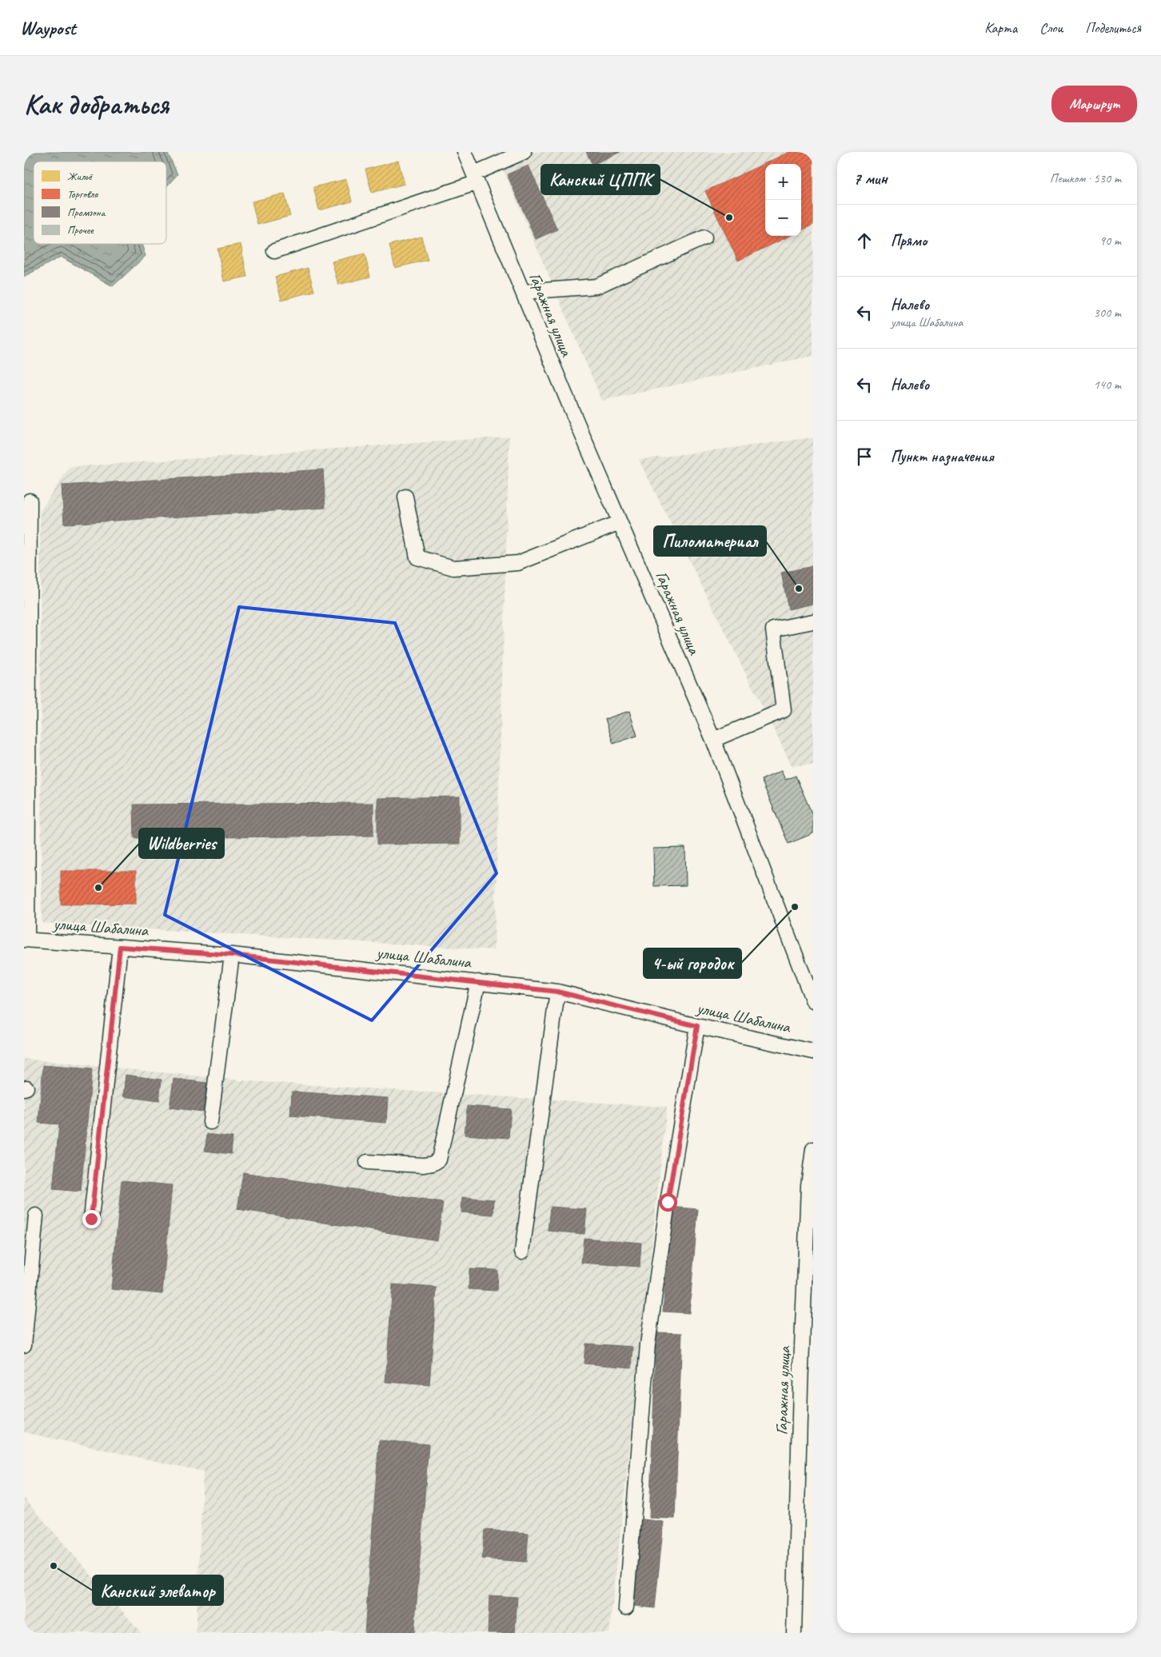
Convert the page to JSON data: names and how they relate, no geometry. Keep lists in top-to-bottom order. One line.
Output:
{"streets":{"street":["Гаражная улица","улица Шабалина"]},"places":["Канский ЦППК","Пиломатериал","Wildberries","4-ый городок","Канский элеватор"],"legend":["Жильё","Торговля","Промзона","Прочее"],"page":{"header":"Waypost","nav":["Карта","Слои","Поделиться"],"buttons":"Маршрут","title":"Как добраться","heading":["7 мин","Пешком · 530 m"],"map_buttons":["+","−"],"list":[["Прямо","90 m"],["Налево","улица Шабалина","300 m"],["Налево","140 m"],"Пункт назначения"]}}
